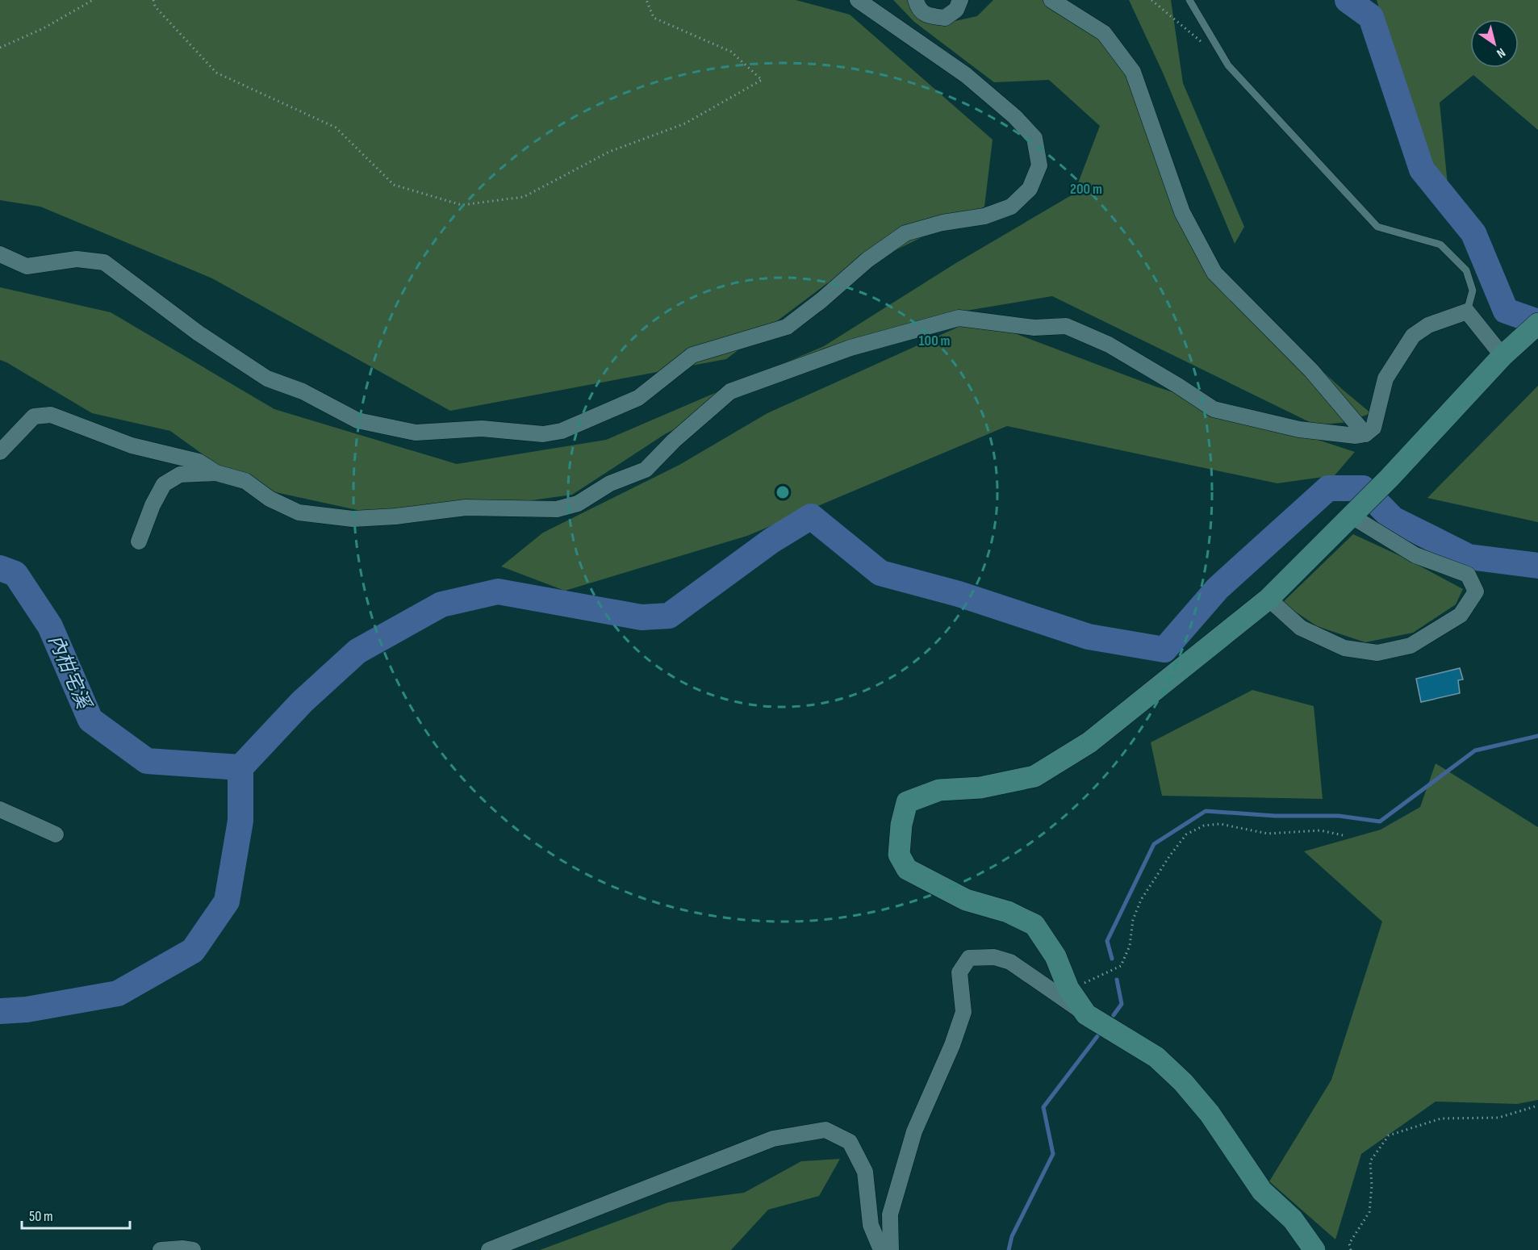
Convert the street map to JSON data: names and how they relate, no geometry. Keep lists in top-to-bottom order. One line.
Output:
{"water":["內柑宅溪"],"scale_bar":"50 m","north":"bottom right","rings":["200 m","100 m"]}
